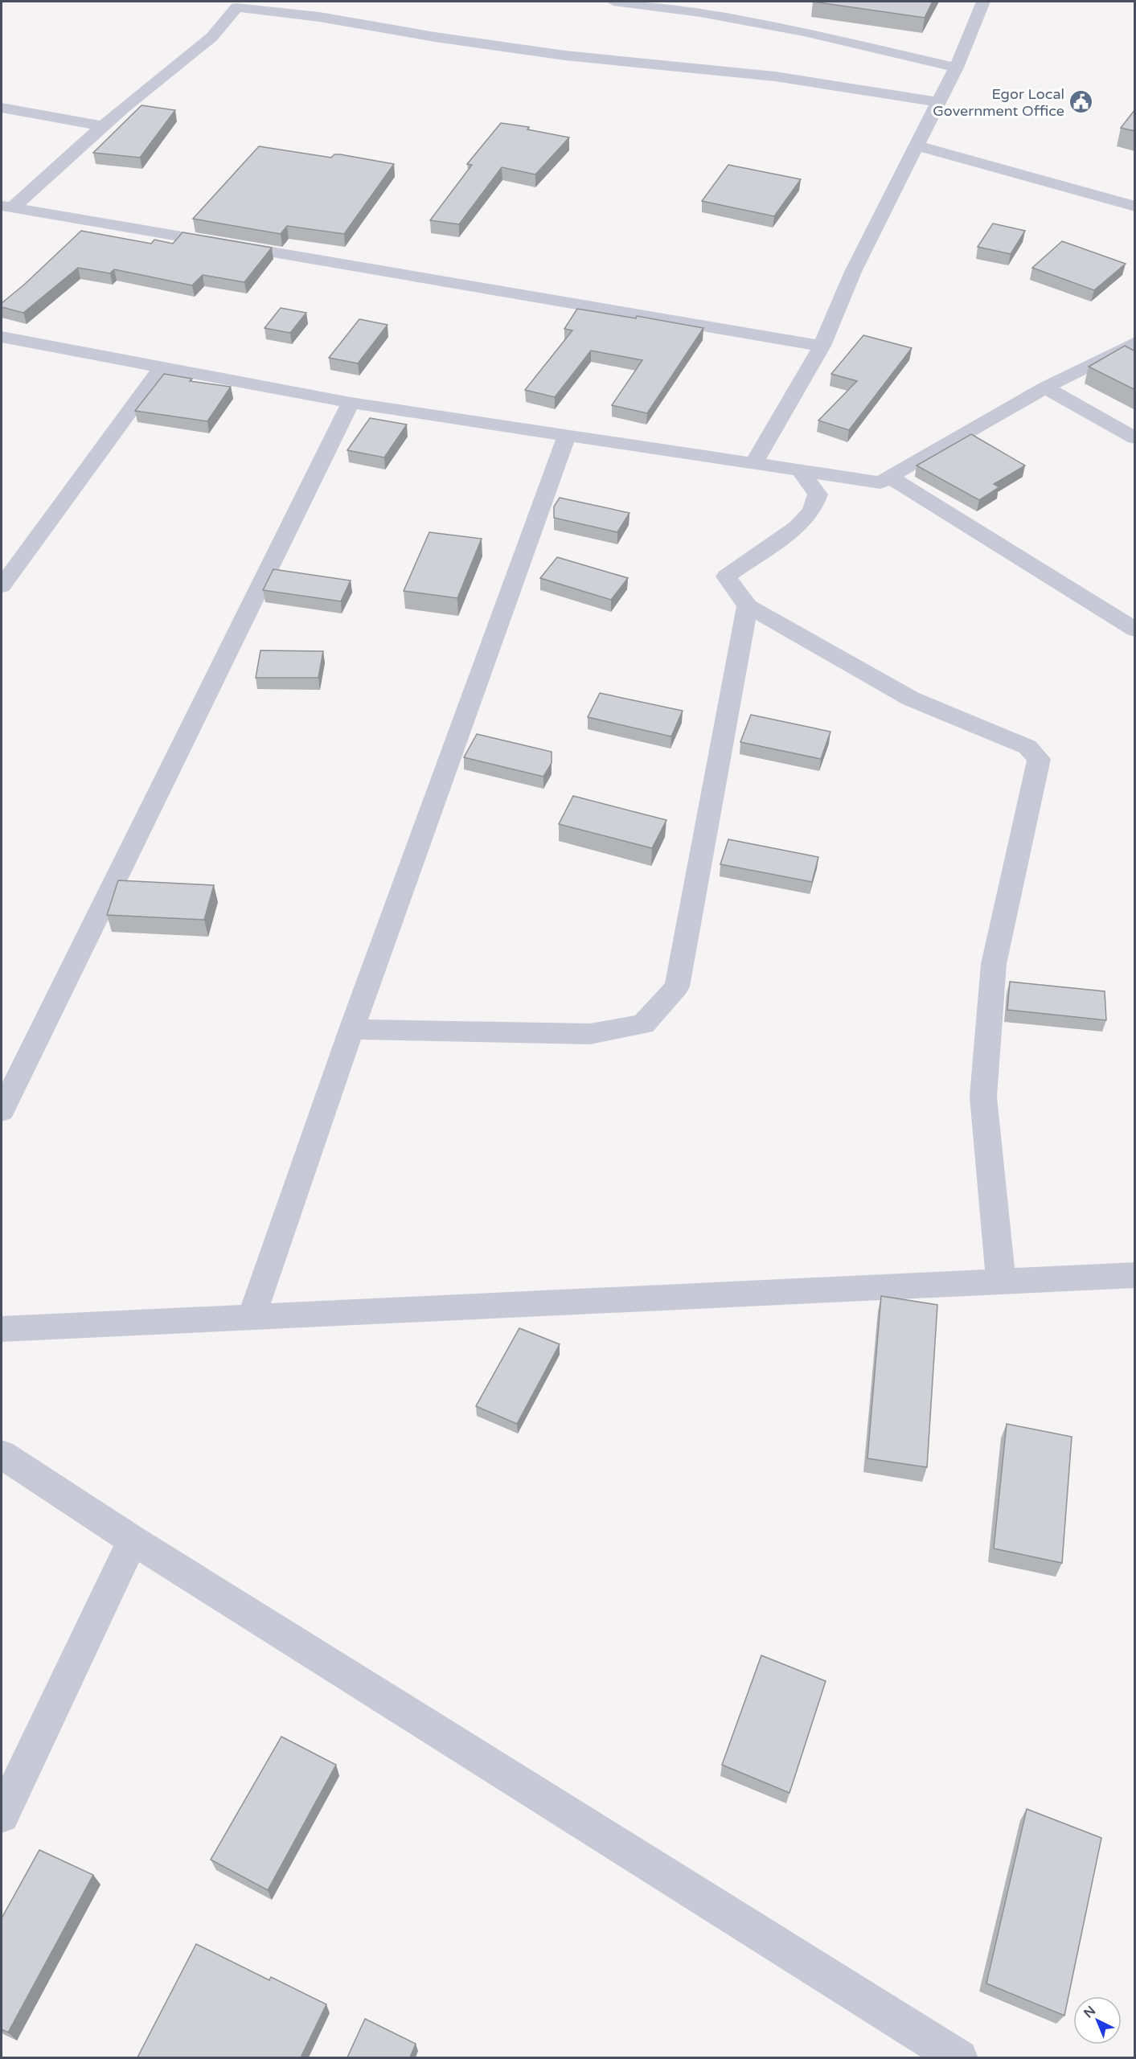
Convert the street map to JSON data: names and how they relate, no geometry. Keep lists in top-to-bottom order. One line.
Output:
{"places":{"public building":["Egor Local Government Office"]},"north":"top left"}
